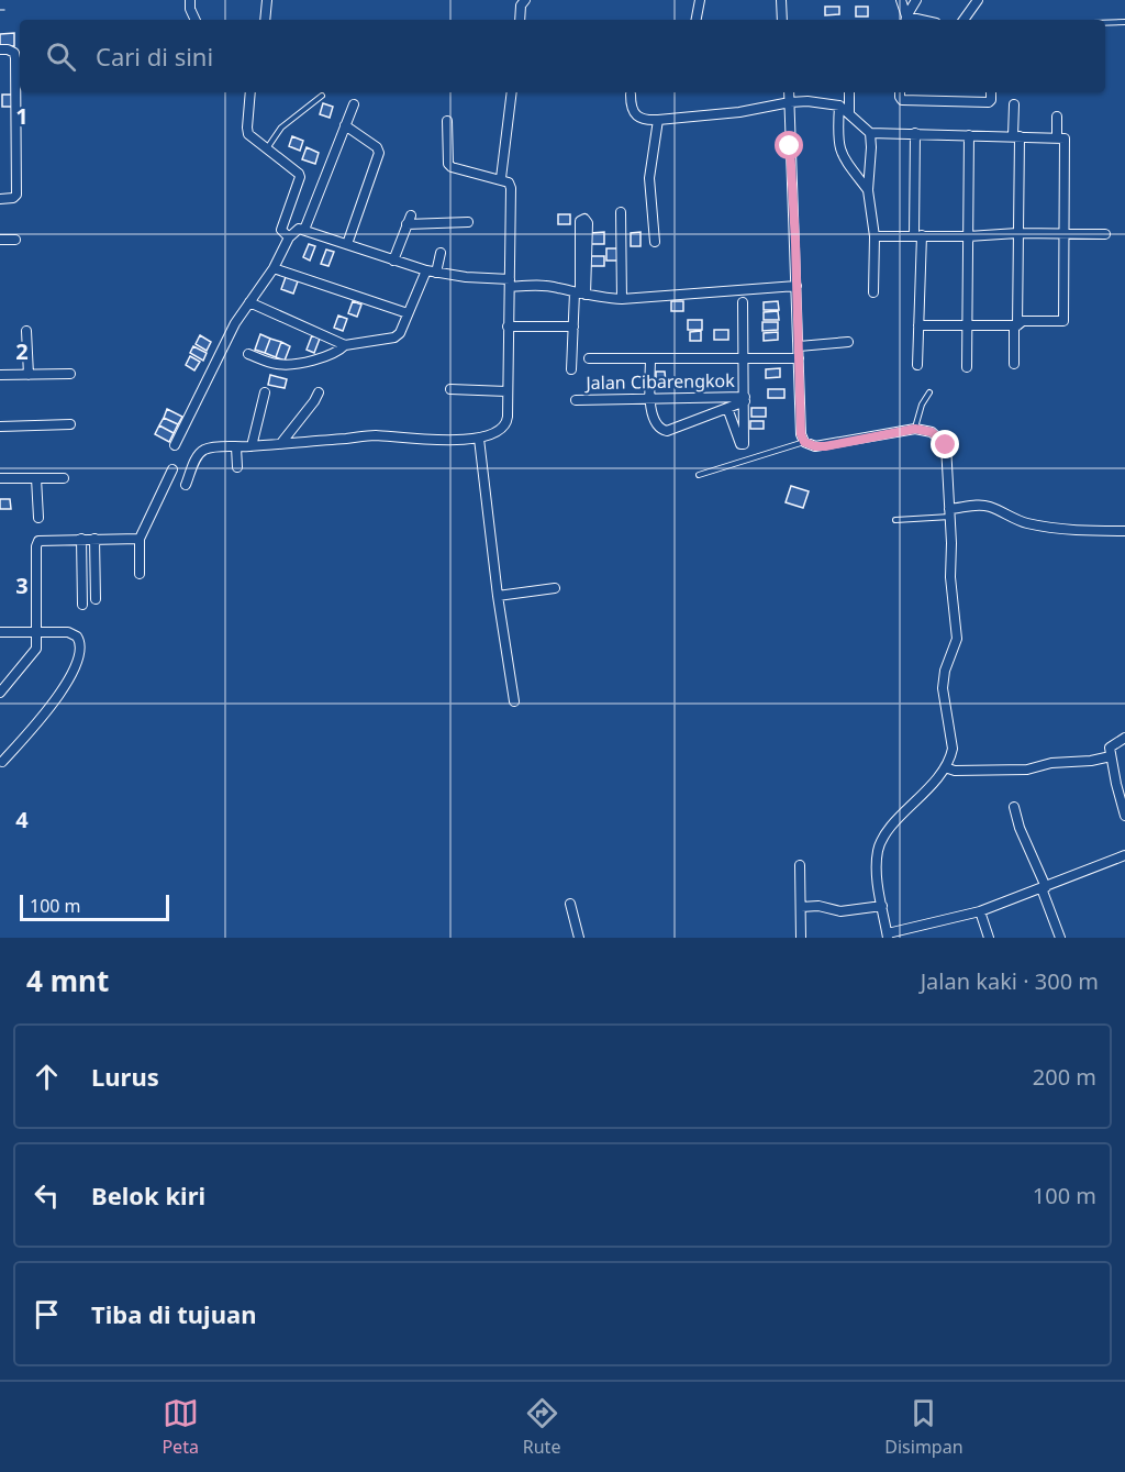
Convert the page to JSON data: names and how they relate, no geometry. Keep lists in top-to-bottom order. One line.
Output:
{"streets":{"street":["Jalan Cibarengkok"]},"scale_bar":"100 m","page":{"search":"Cari di sini","scale":"100 m","heading":["4 mnt","Jalan kaki · 300 m"],"list":[["Lurus","200 m"],["Belok kiri","100 m"],"Tiba di tujuan"],"nav":["Peta","Rute","Disimpan"]},"grid":{"rows":["1","2","3","4"]}}
